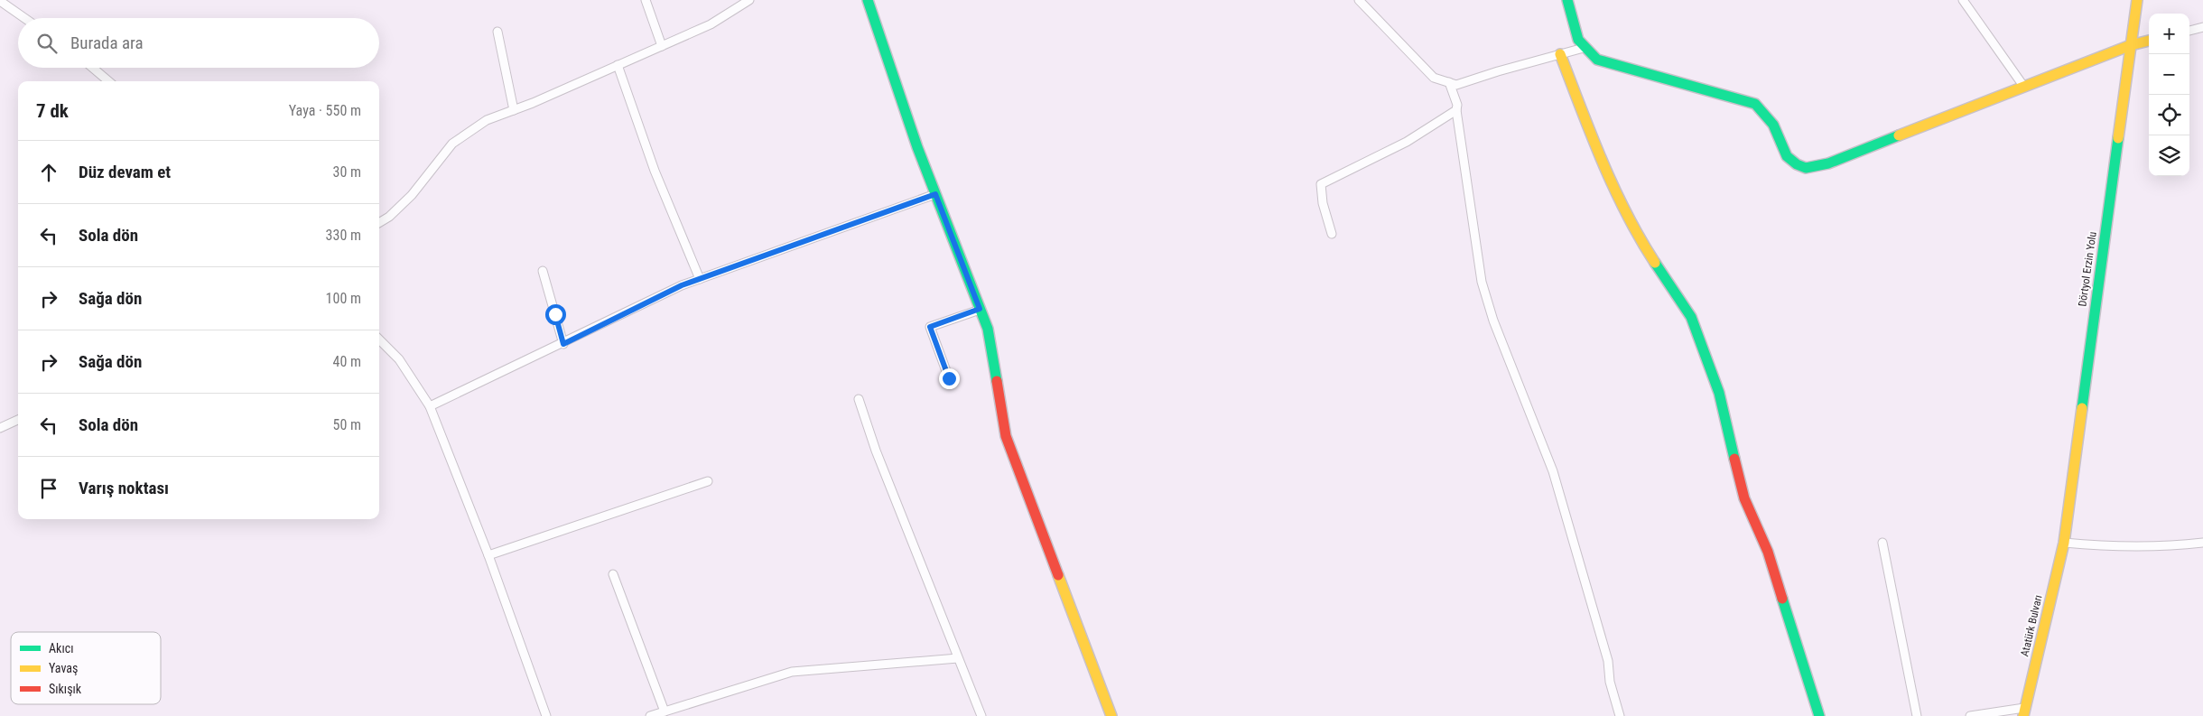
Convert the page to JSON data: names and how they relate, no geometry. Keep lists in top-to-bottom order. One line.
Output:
{"streets":{"street":["Dörtyol Erzin Yolu","Atatürk Bulvarı"]},"crossings":[["Dörtyol Erzin Yolu","Atatürk Bulvarı"]],"legend":["Akıcı","Yavaş","Sıkışık"],"page":{"map_buttons":["+","−"],"search":"Burada ara","heading":["7 dk","Yaya · 550 m"],"list":[["Düz devam et","30 m"],["Sola dön","330 m"],["Sağa dön","100 m"],["Sağa dön","40 m"],["Sola dön","50 m"],"Varış noktası"]}}
